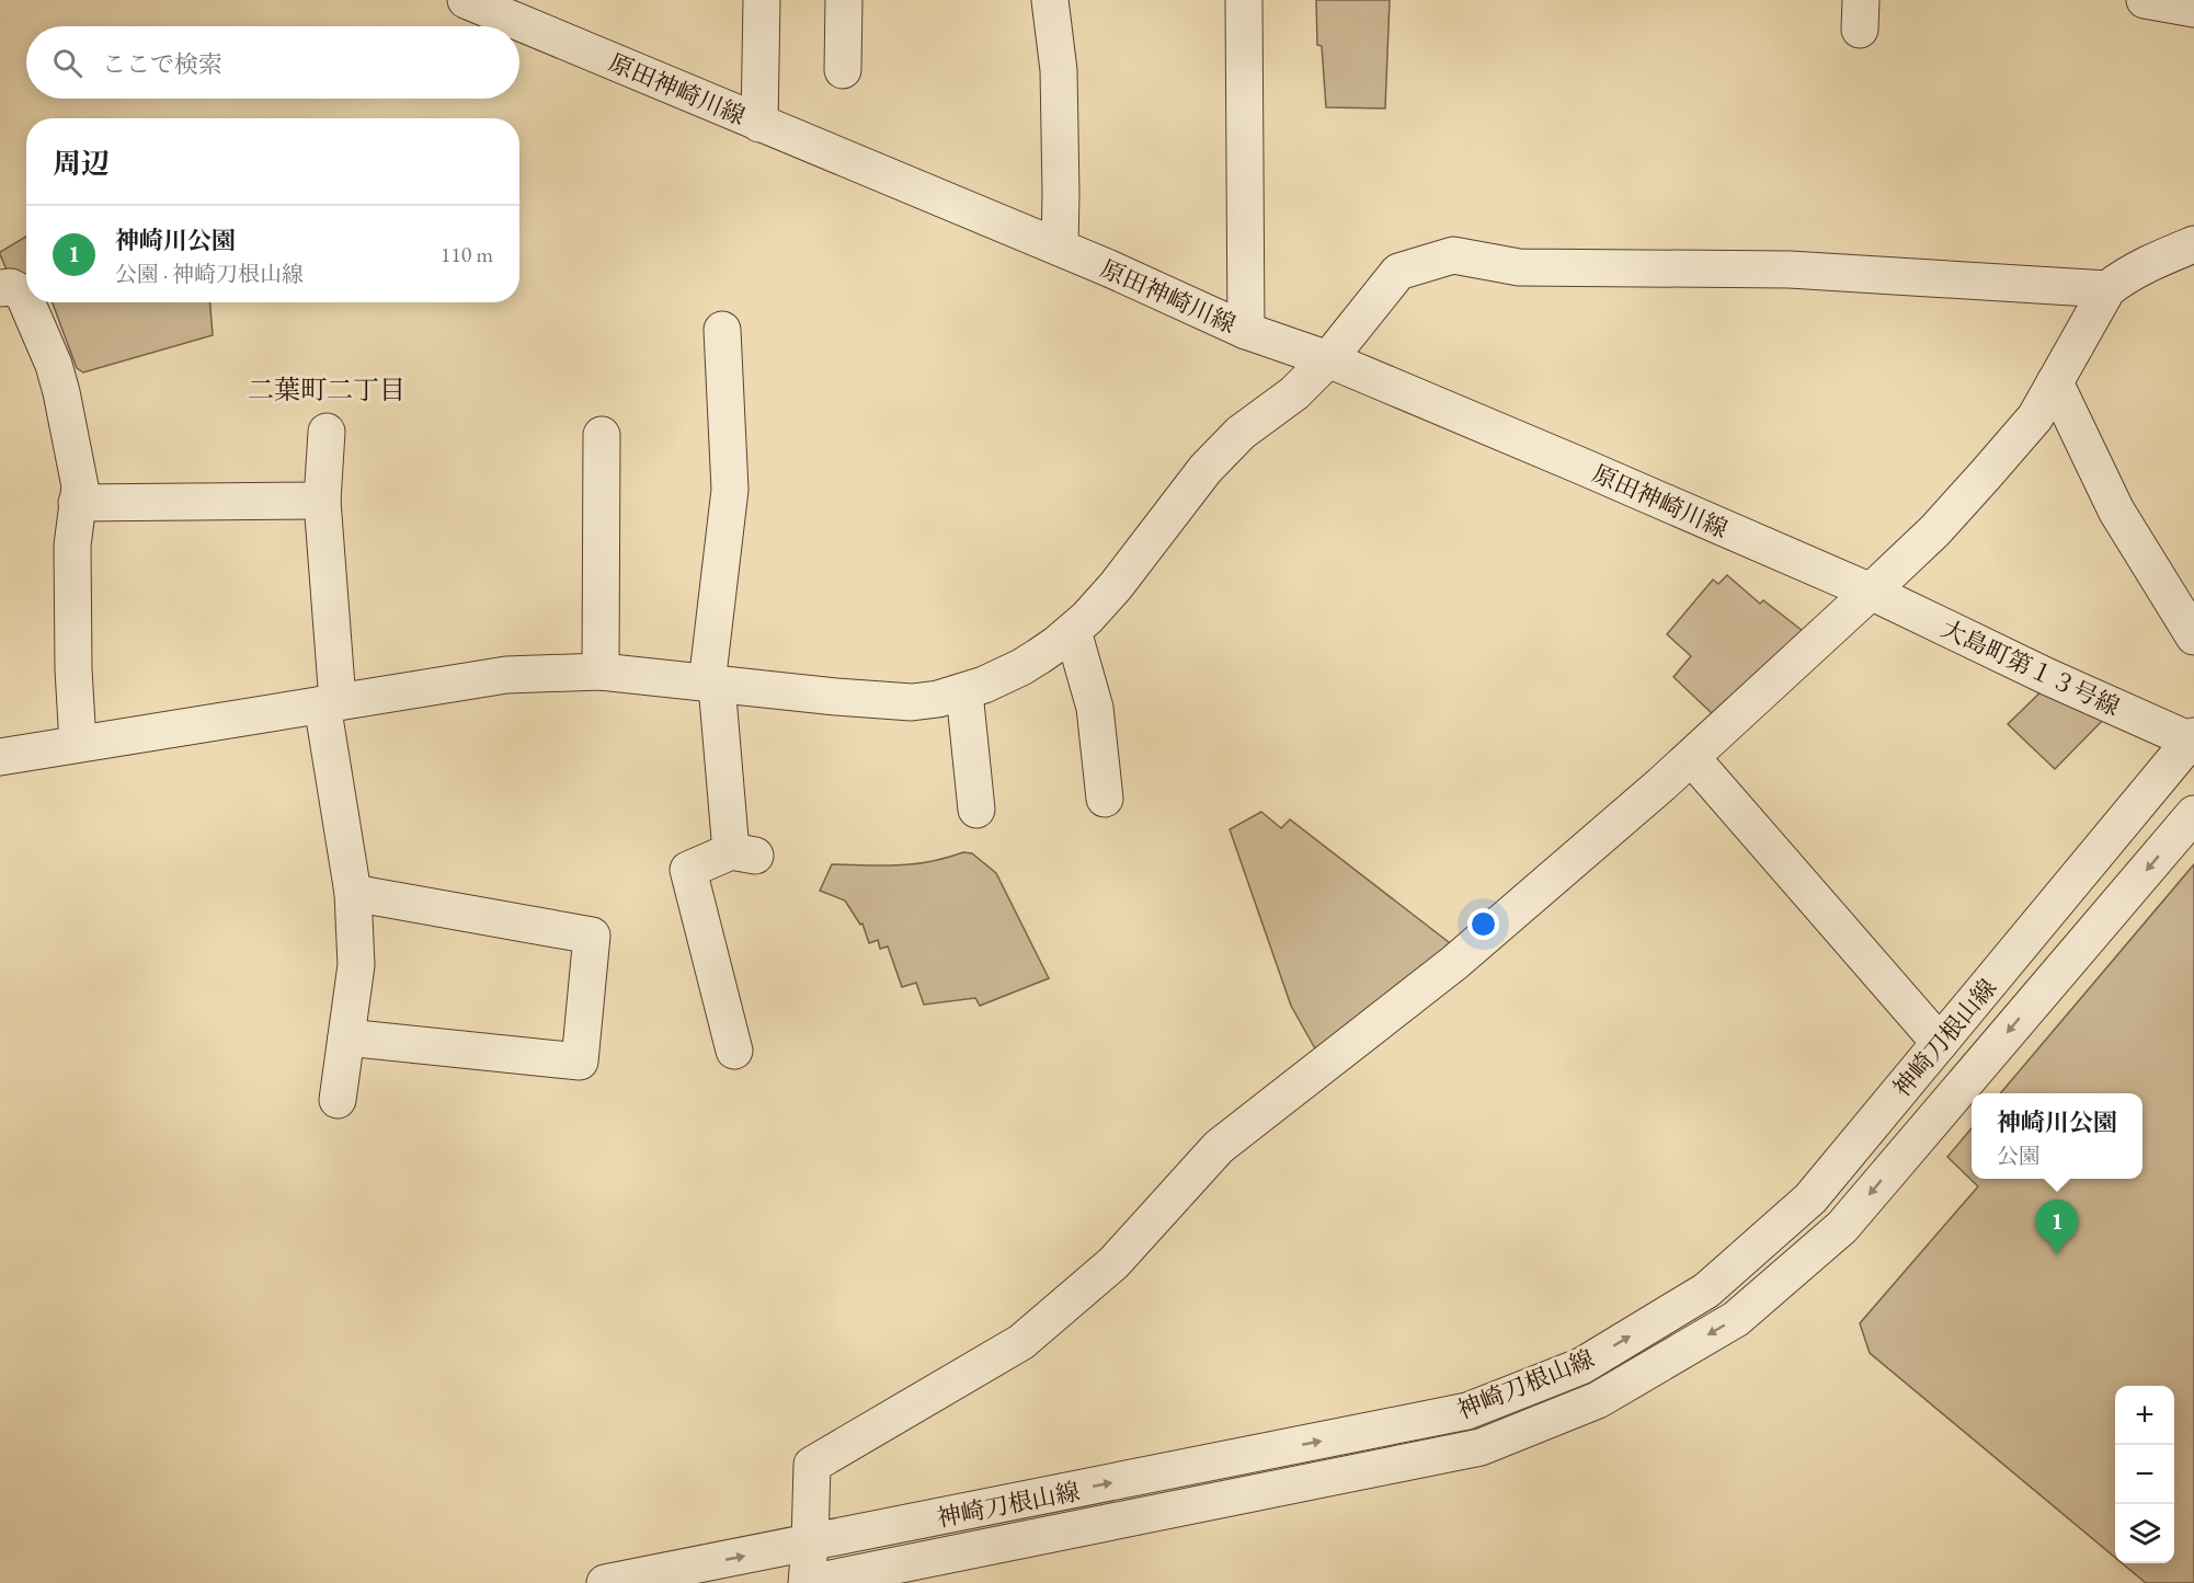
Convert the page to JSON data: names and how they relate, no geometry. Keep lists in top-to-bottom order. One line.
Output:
{"streets":{"street":["原田神崎川線","大島町第１３号線","神崎刀根山線"]},"crossings":[["原田神崎川線","大島町第１３号線"],["大島町第１３号線","神崎刀根山線"]],"districts":["二葉町二丁目"],"page":{"search":"ここで検索","heading":"周辺","list":[{"mark":"1","name":"神崎川公園","note":"公園 · 神崎刀根山線","value":"110 m"}],"popup":["神崎川公園","公園"],"pins":"1","map_buttons":["+","−"]}}
